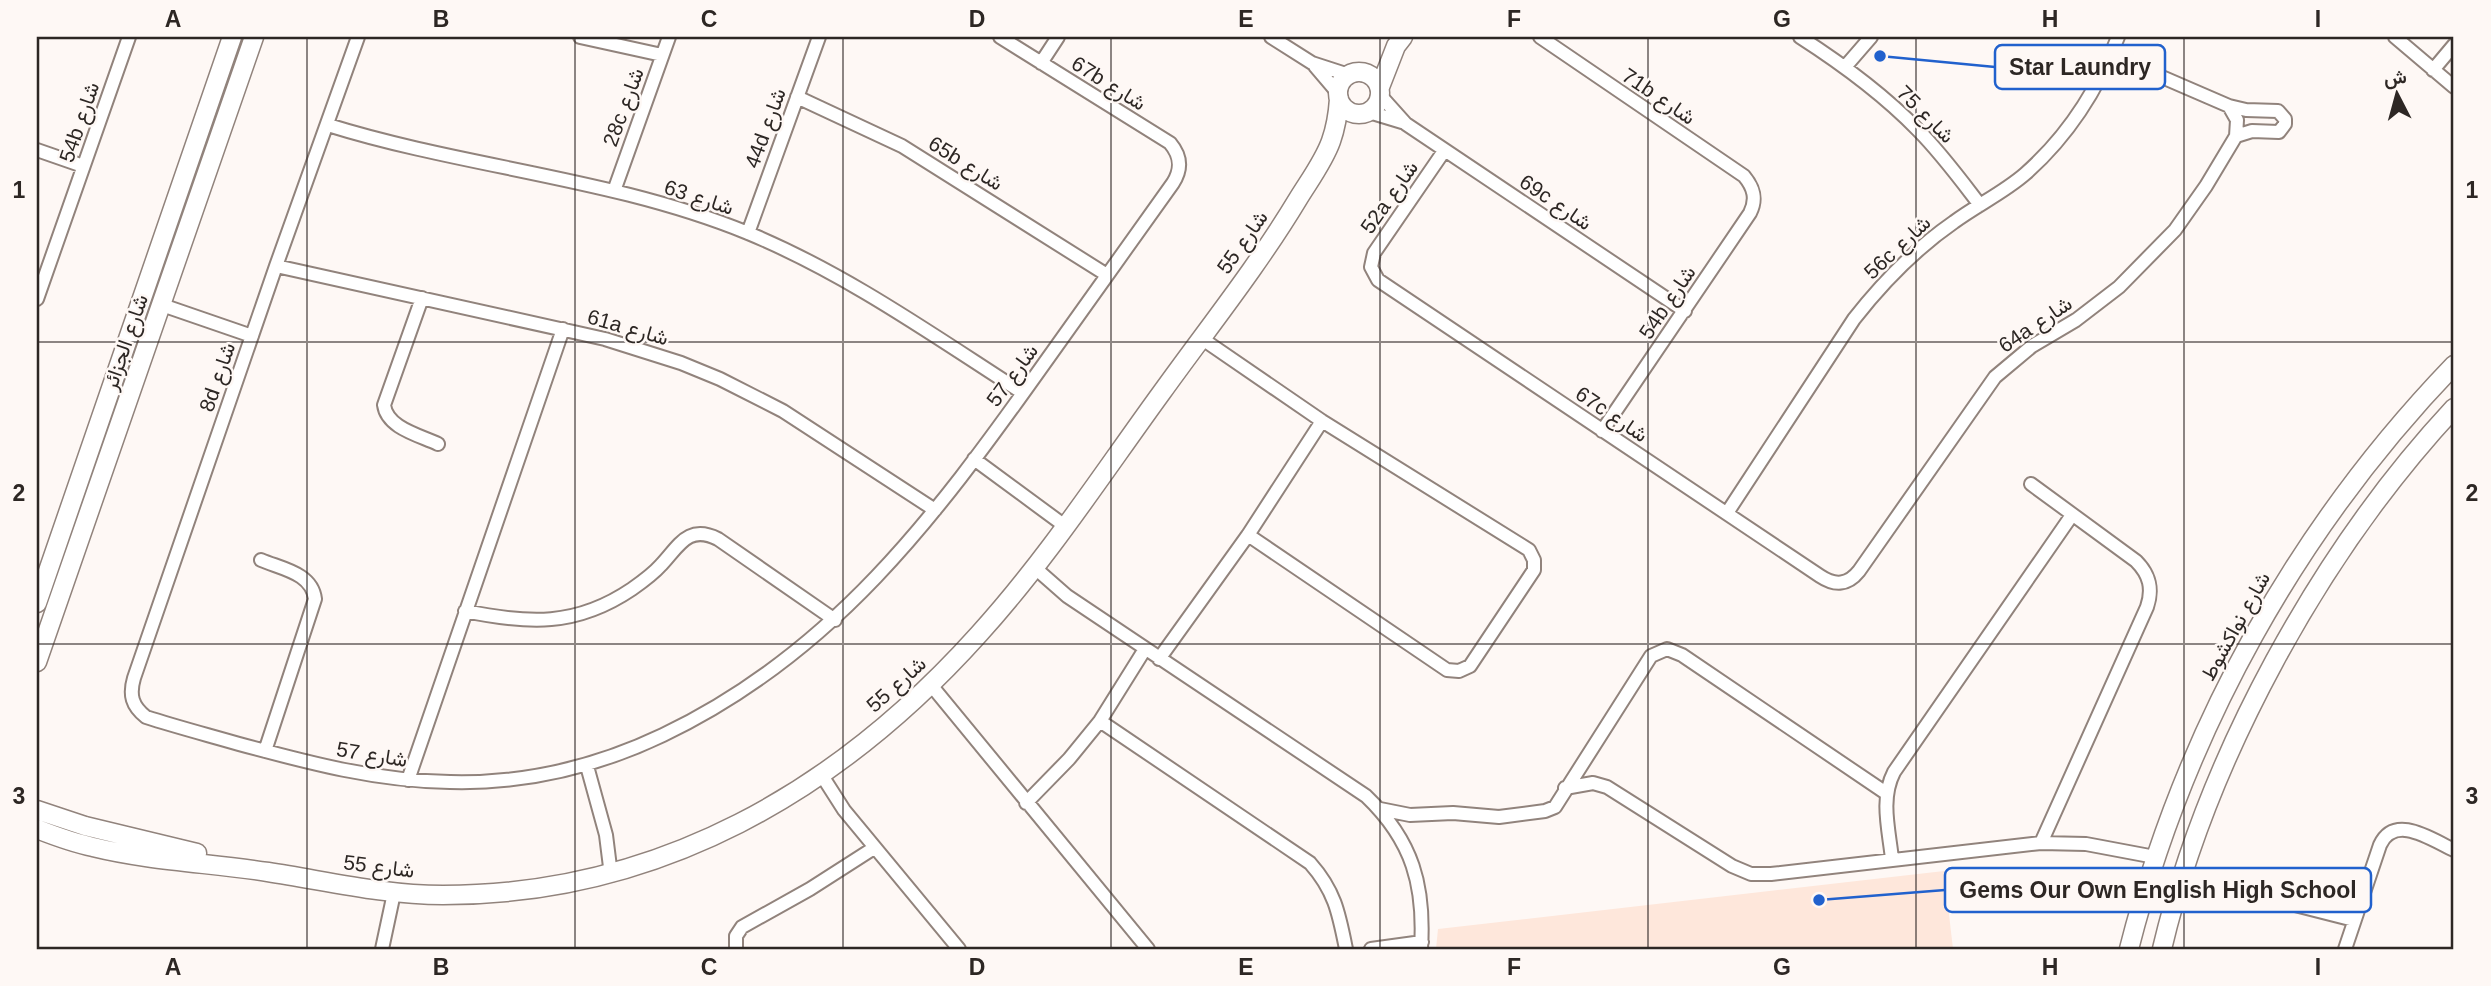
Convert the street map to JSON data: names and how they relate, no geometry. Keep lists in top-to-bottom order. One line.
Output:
{"streets":{"street":["67b شارع","71b شارع","28c شارع","شارع 75","54b شارع","44d شارع","65b شارع","شارع 63","52a شارع","69c شارع","شارع 55","56c شارع","64a شارع","61a شارع","شارع الجزائر","شارع 57","8d شارع","67c شارع","شارع نواكشوط"]},"crossings":[["67b شارع","شارع 57"],["71b شارع","54b شارع"],["28c شارع","شارع 63"],["شارع 75","56c شارع"],["54b شارع","69c شارع"],["54b شارع","67c شارع"],["44d شارع","65b شارع"],["44d شارع","شارع 63"],["65b شارع","شارع 57"],["شارع 63","شارع 57"],["شارع 63","8d شارع"],["52a شارع","69c شارع"],["52a شارع","67c شارع"],["69c شارع","شارع 55"],["56c شارع","67c شارع"],["64a شارع","67c شارع"],["61a شارع","شارع 57"],["61a شارع","8d شارع"],["شارع 57","8d شارع"]],"places":["Star Laundry","Gems Our Own English High School"],"north":"top","grid":{"columns":["A","B","C","D","E","F","G","H","I"],"rows":["1","2","3"]}}
